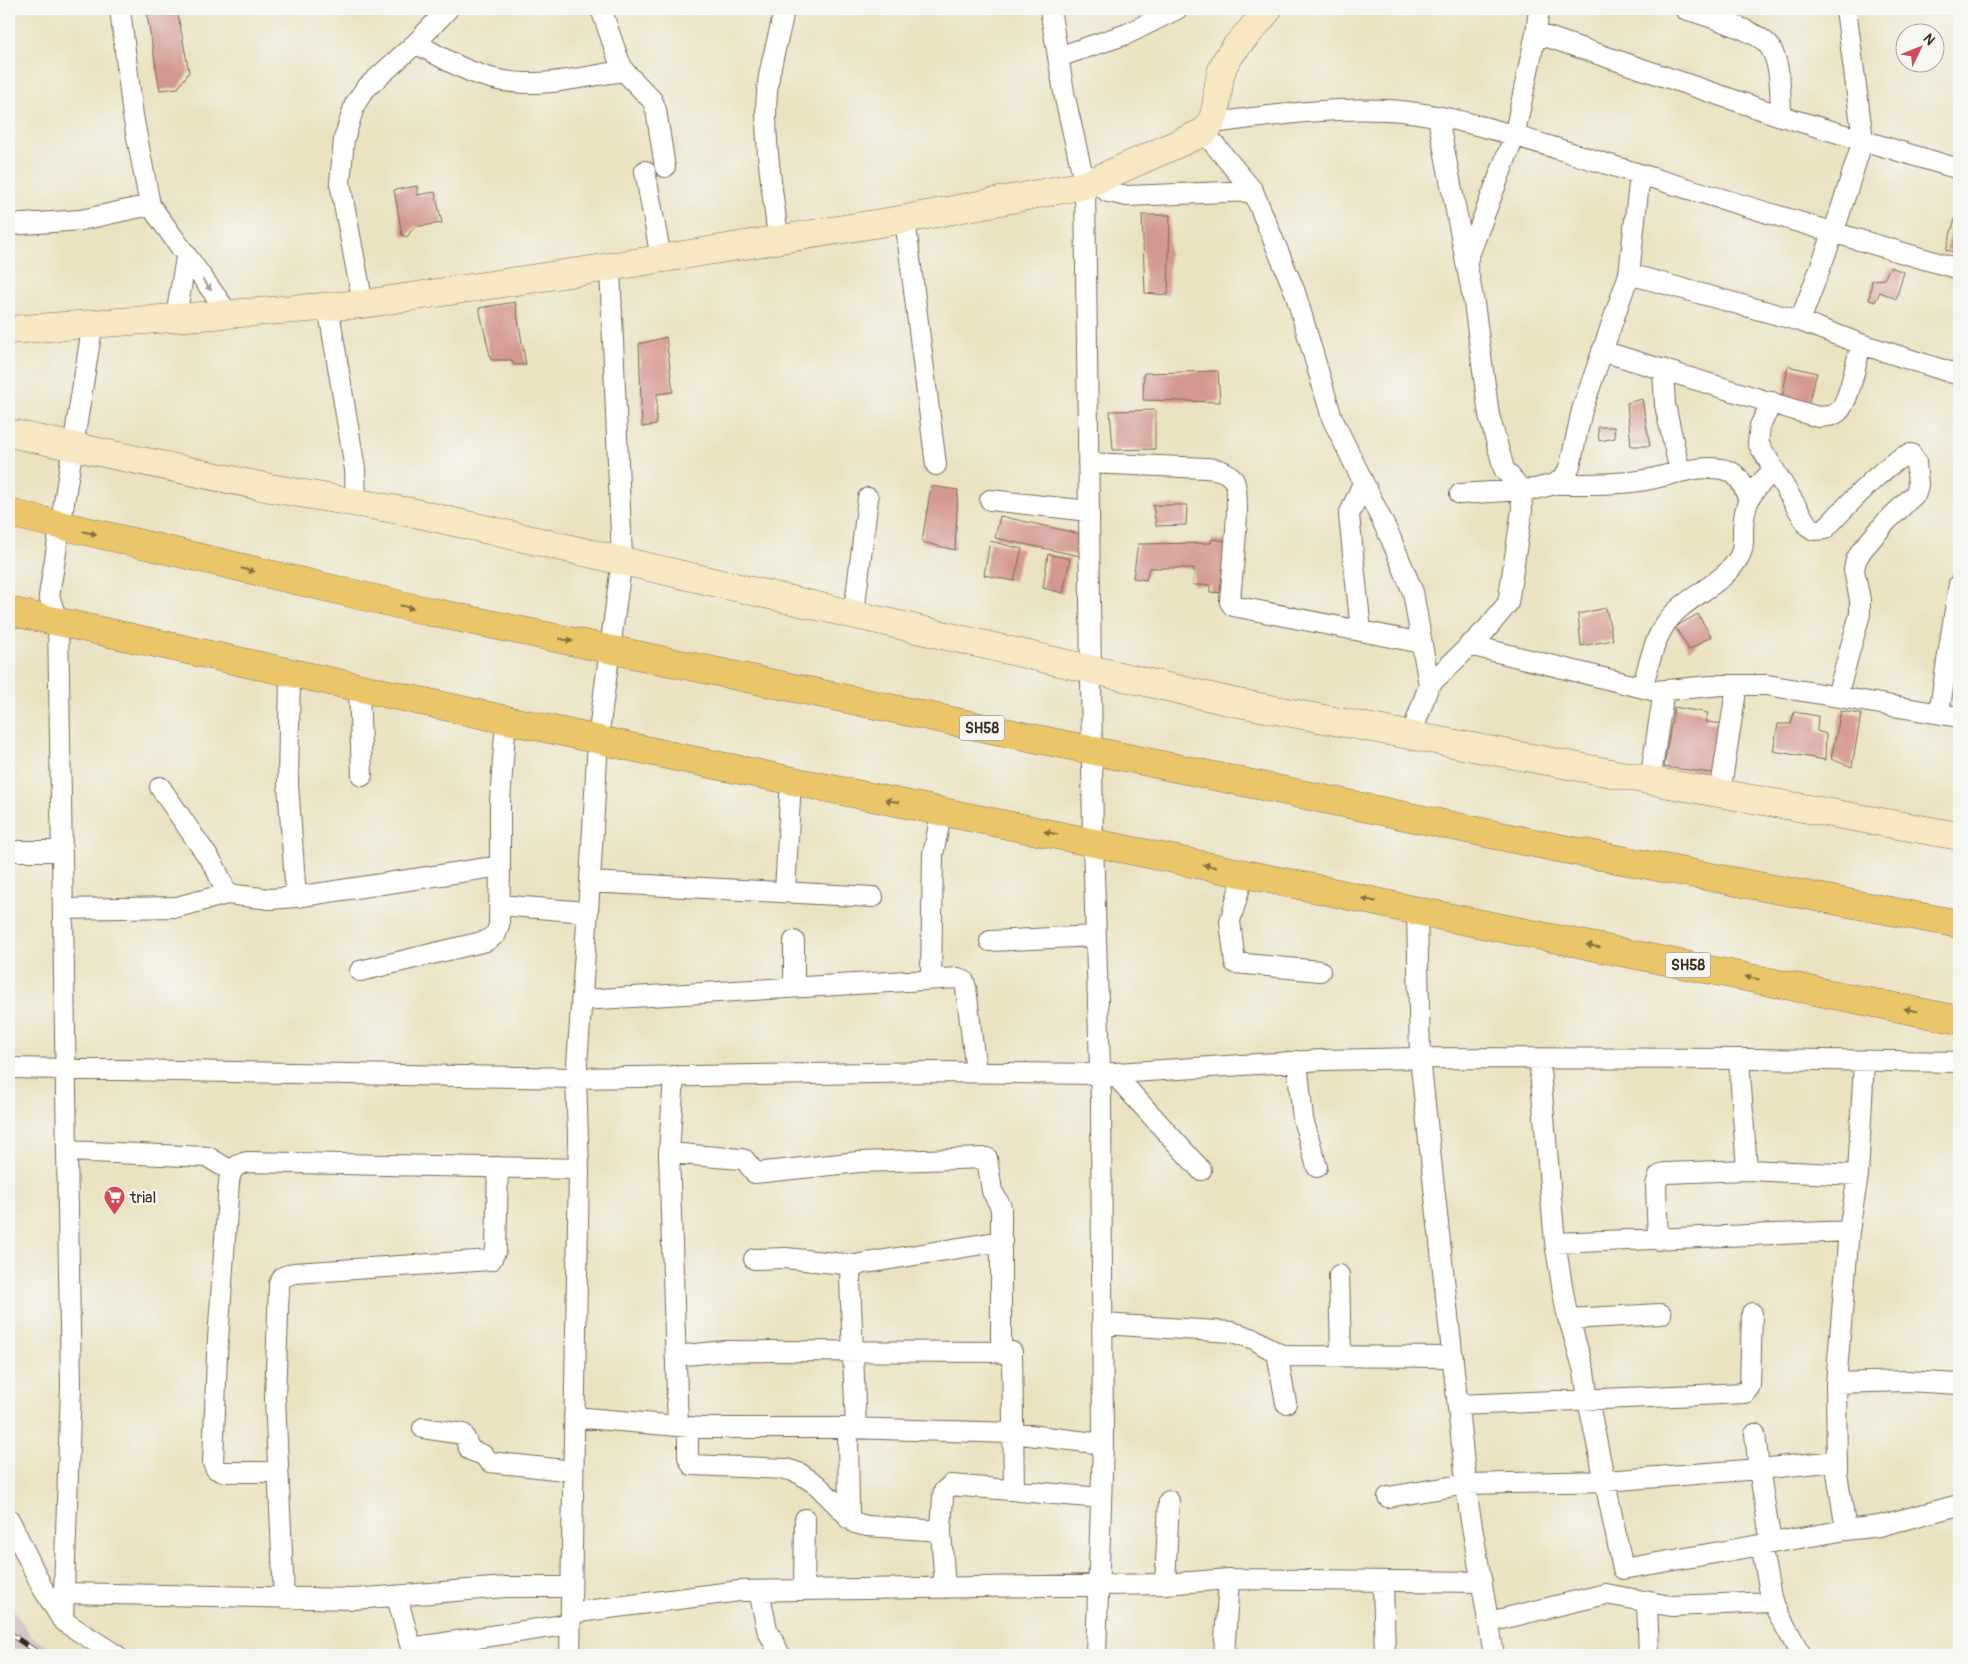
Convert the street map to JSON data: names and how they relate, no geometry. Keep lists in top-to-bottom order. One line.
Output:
{"streets":{"main road":["SH58"]},"places":{"supermarket":["trial"]},"north":"top right"}
